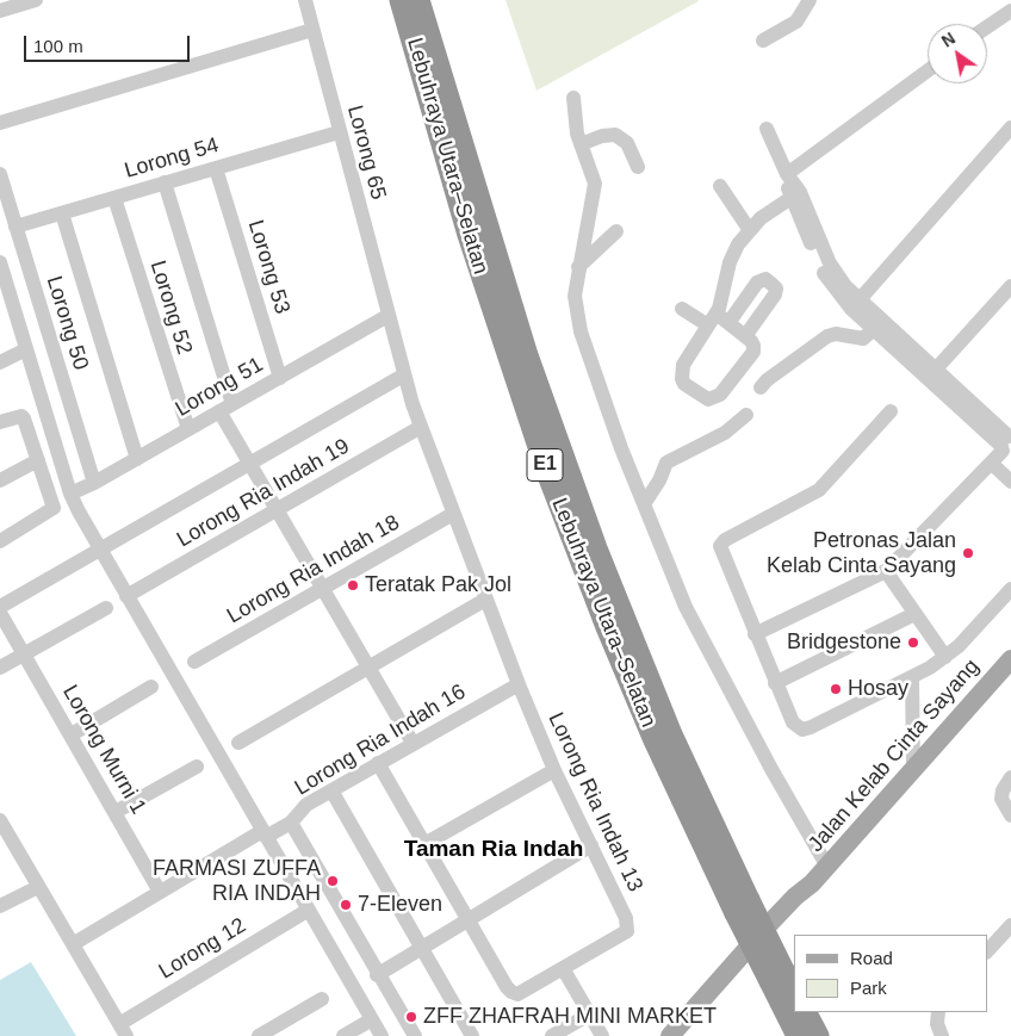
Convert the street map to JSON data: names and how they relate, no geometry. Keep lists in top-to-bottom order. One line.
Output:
{"streets":{"highway":["Lebuhraya Utara–Selatan","E1"],"main road":["Jalan Kelab Cinta Sayang"],"street":["Lorong 65","Lorong 54","Lorong 53","Lorong 52","Lorong 50","Lorong 51","Lorong Ria Indah 19","Lorong Ria Indah 18","Lorong Ria Indah 16","Lorong Murni 1","Lorong Ria Indah 13","Lorong 12"]},"crossings":[["Lorong 65","Lorong 54"],["Lorong 65","Lorong 51"],["Lorong 65","Lorong Ria Indah 13"],["Lorong 54","Lorong 53"],["Lorong 54","Lorong 52"],["Lorong 54","Lorong 50"],["Lorong 53","Lorong 51"],["Lorong 52","Lorong 51"],["Lorong 50","Lorong 51"],["Lorong 51","Lorong Ria Indah 13"],["Lorong Ria Indah 19","Lorong Ria Indah 13"],["Lorong Ria Indah 18","Lorong Ria Indah 13"],["Lorong Ria Indah 16","Lorong Murni 1"],["Lorong Ria Indah 16","Lorong Ria Indah 13"]],"districts":["Taman Ria Indah"],"places":["Petronas Jalan Kelab Cinta Sayang","Teratak Pak Jol","Bridgestone","Hosay","FARMASI ZUFFA RIA INDAH","7-Eleven","ZFF ZHAFRAH MINI MARKET"],"legend":["Road","Park"],"scale_bar":"100 m","north":"top left"}
